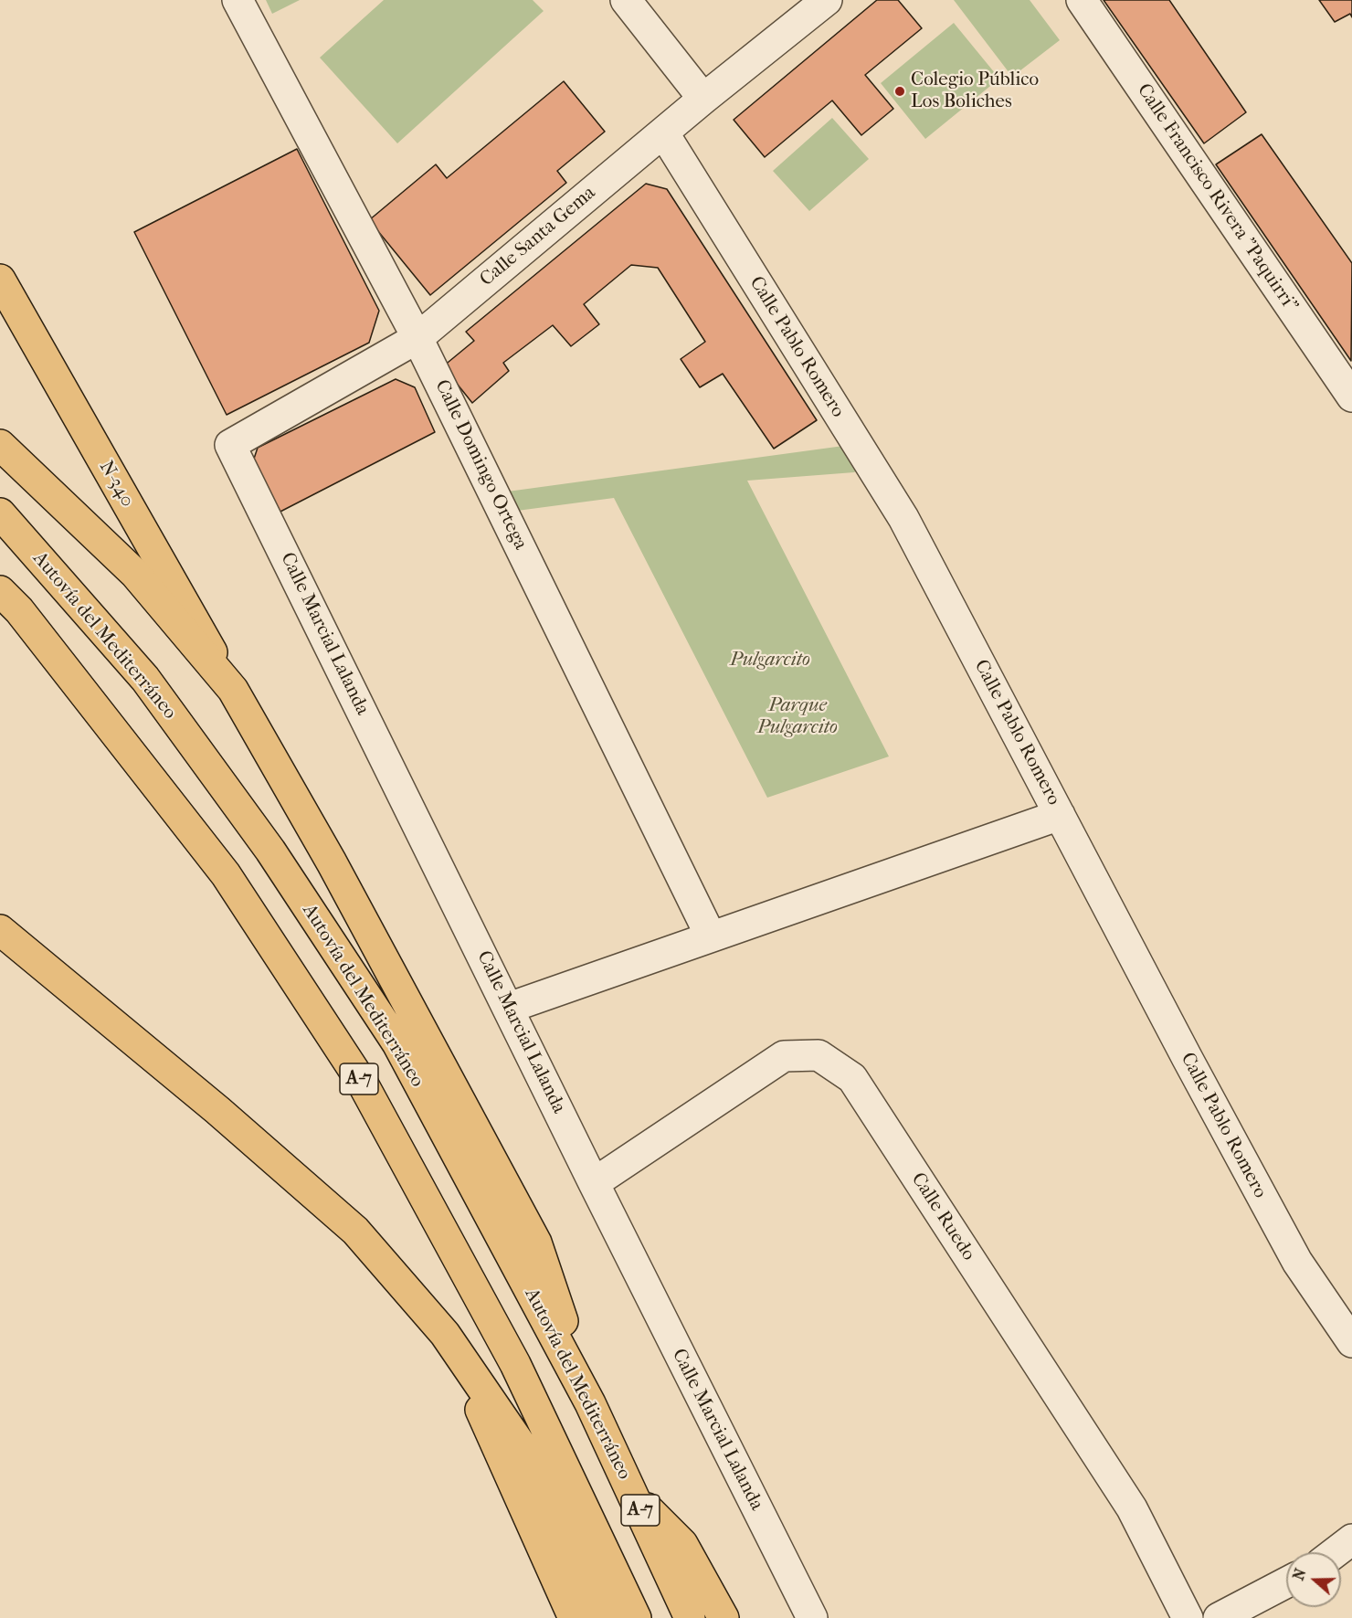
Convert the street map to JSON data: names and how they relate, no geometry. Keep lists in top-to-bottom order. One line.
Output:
{"streets":{"main road":["N-340","Autovía del Mediterráneo","A-7"],"street":["Calle Francisco Rivera \"Paquirri\"","Calle Santa Gema","Calle Pablo Romero","Calle Domingo Ortega","Calle Marcial Lalanda","Calle Ruedo"]},"crossings":[["Calle Santa Gema","Calle Pablo Romero"],["Calle Santa Gema","Calle Domingo Ortega"],["Calle Santa Gema","Calle Marcial Lalanda"],["Calle Marcial Lalanda","Calle Ruedo"]],"parks":["Pulgarcito","Parque Pulgarcito"],"places":["Colegio Público Los Boliches"],"north":"left"}
